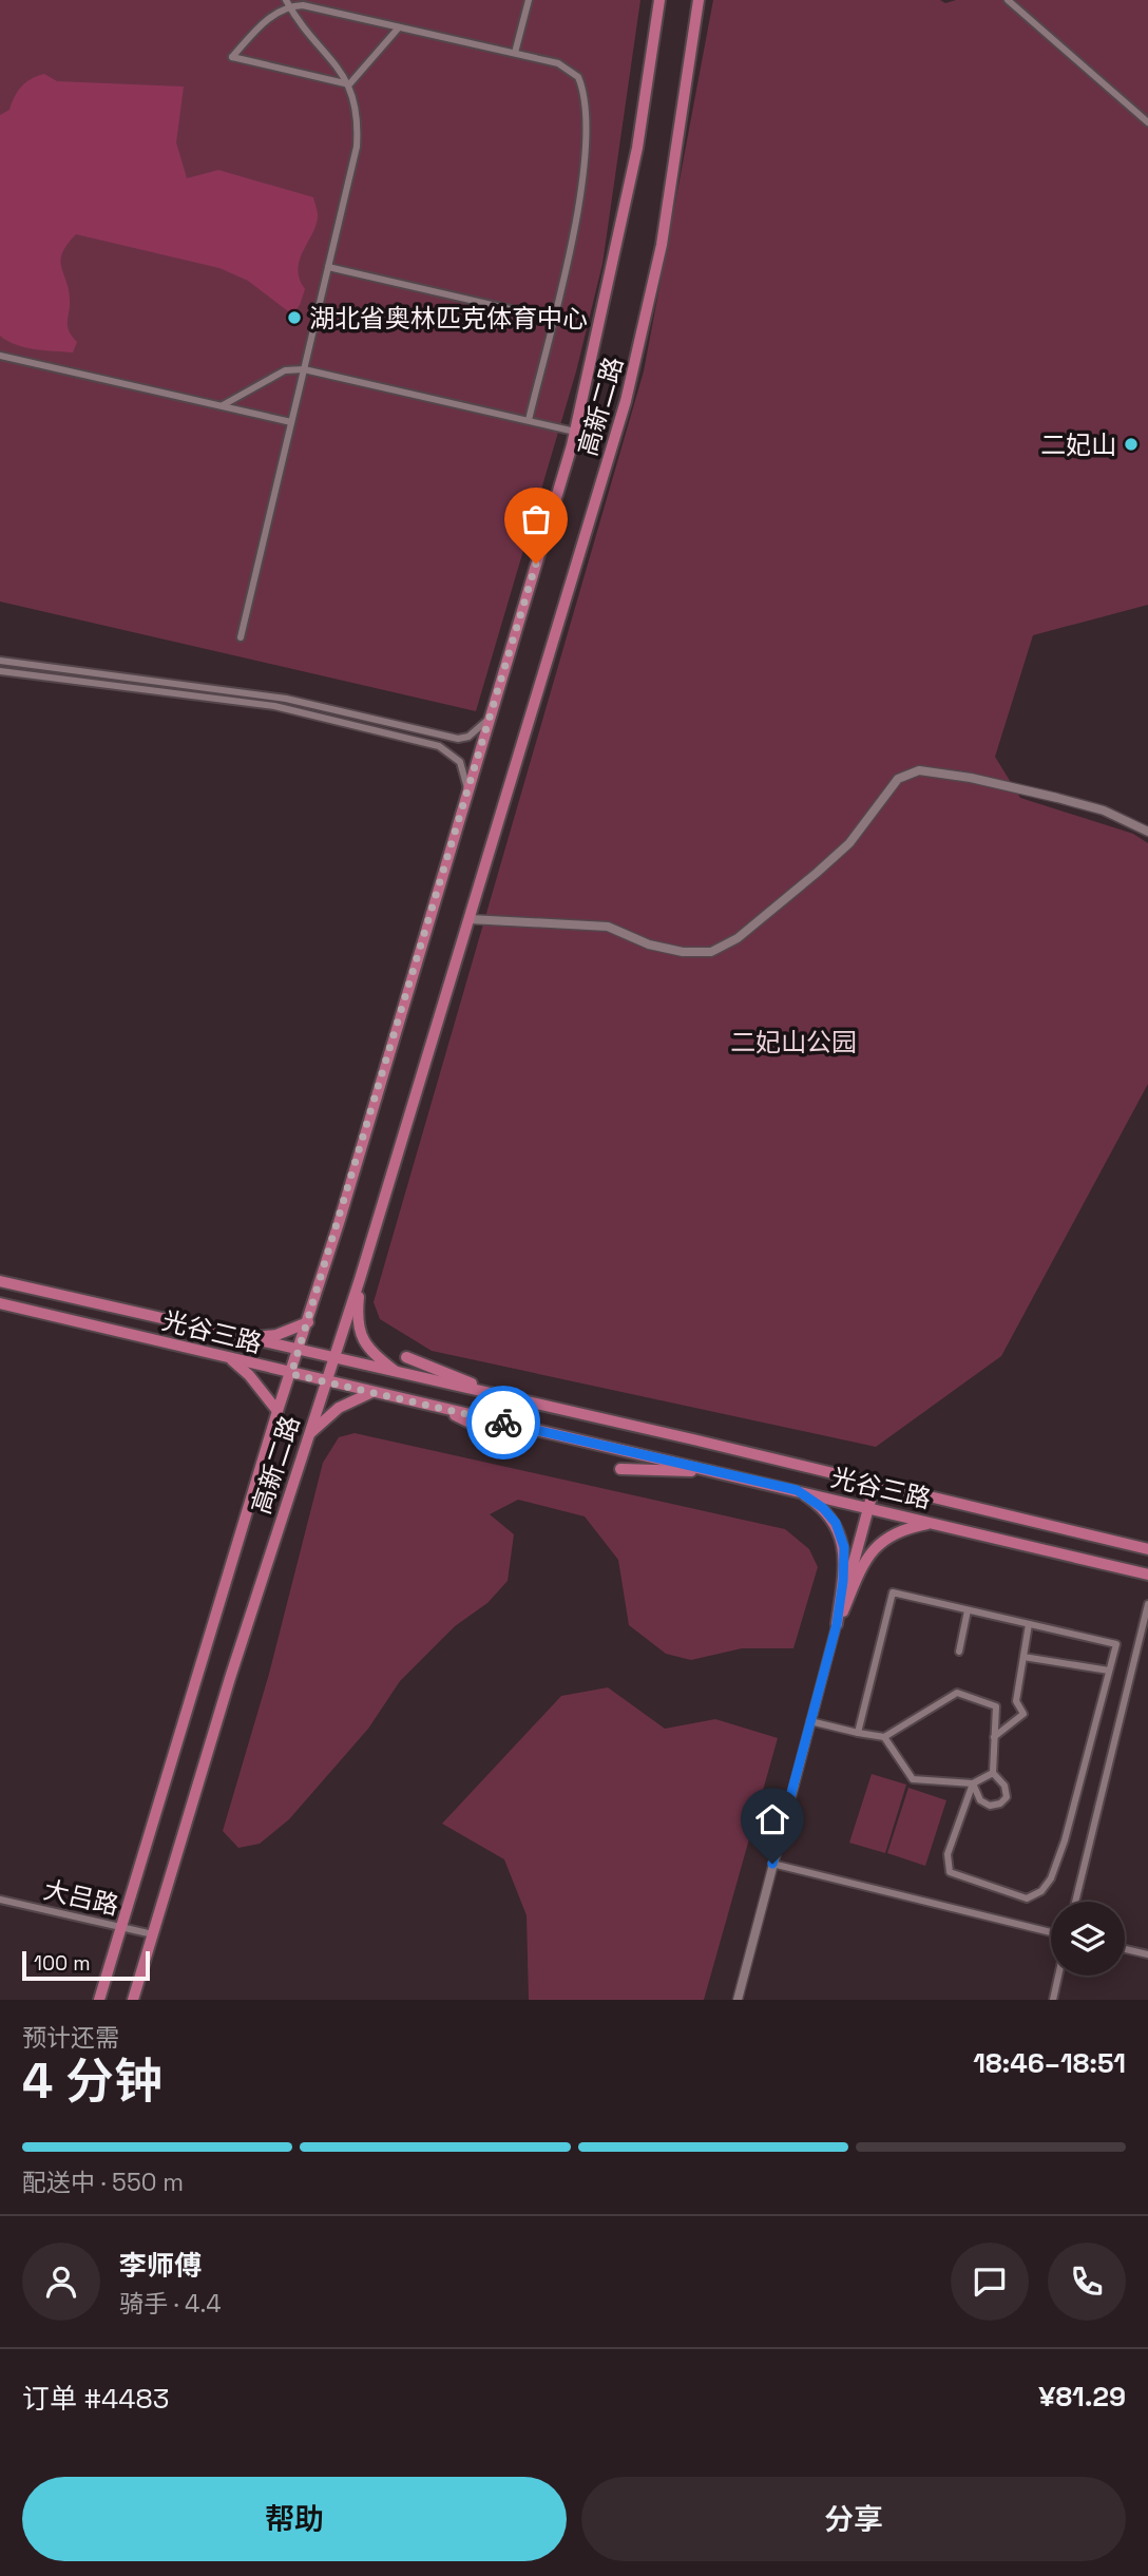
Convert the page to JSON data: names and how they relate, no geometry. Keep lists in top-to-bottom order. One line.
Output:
{"streets":{"main road":["高新二路","光谷三路"],"street":["大吕路"]},"crossings":[["高新二路","光谷三路"],["高新二路","大吕路"]],"parks":["二妃山公园"],"places":["湖北省奥林匹克体育中心","二妃山"],"scale_bar":"100 m","page":{"scale":"100 m","heading":["4 分钟","预计还需","18:46–18:51"],"panel":["李师傅","骑手 · 4.4","订单 #4483","¥81.29"],"bar":"配送中 · 550 m","buttons":["帮助","分享"]}}
